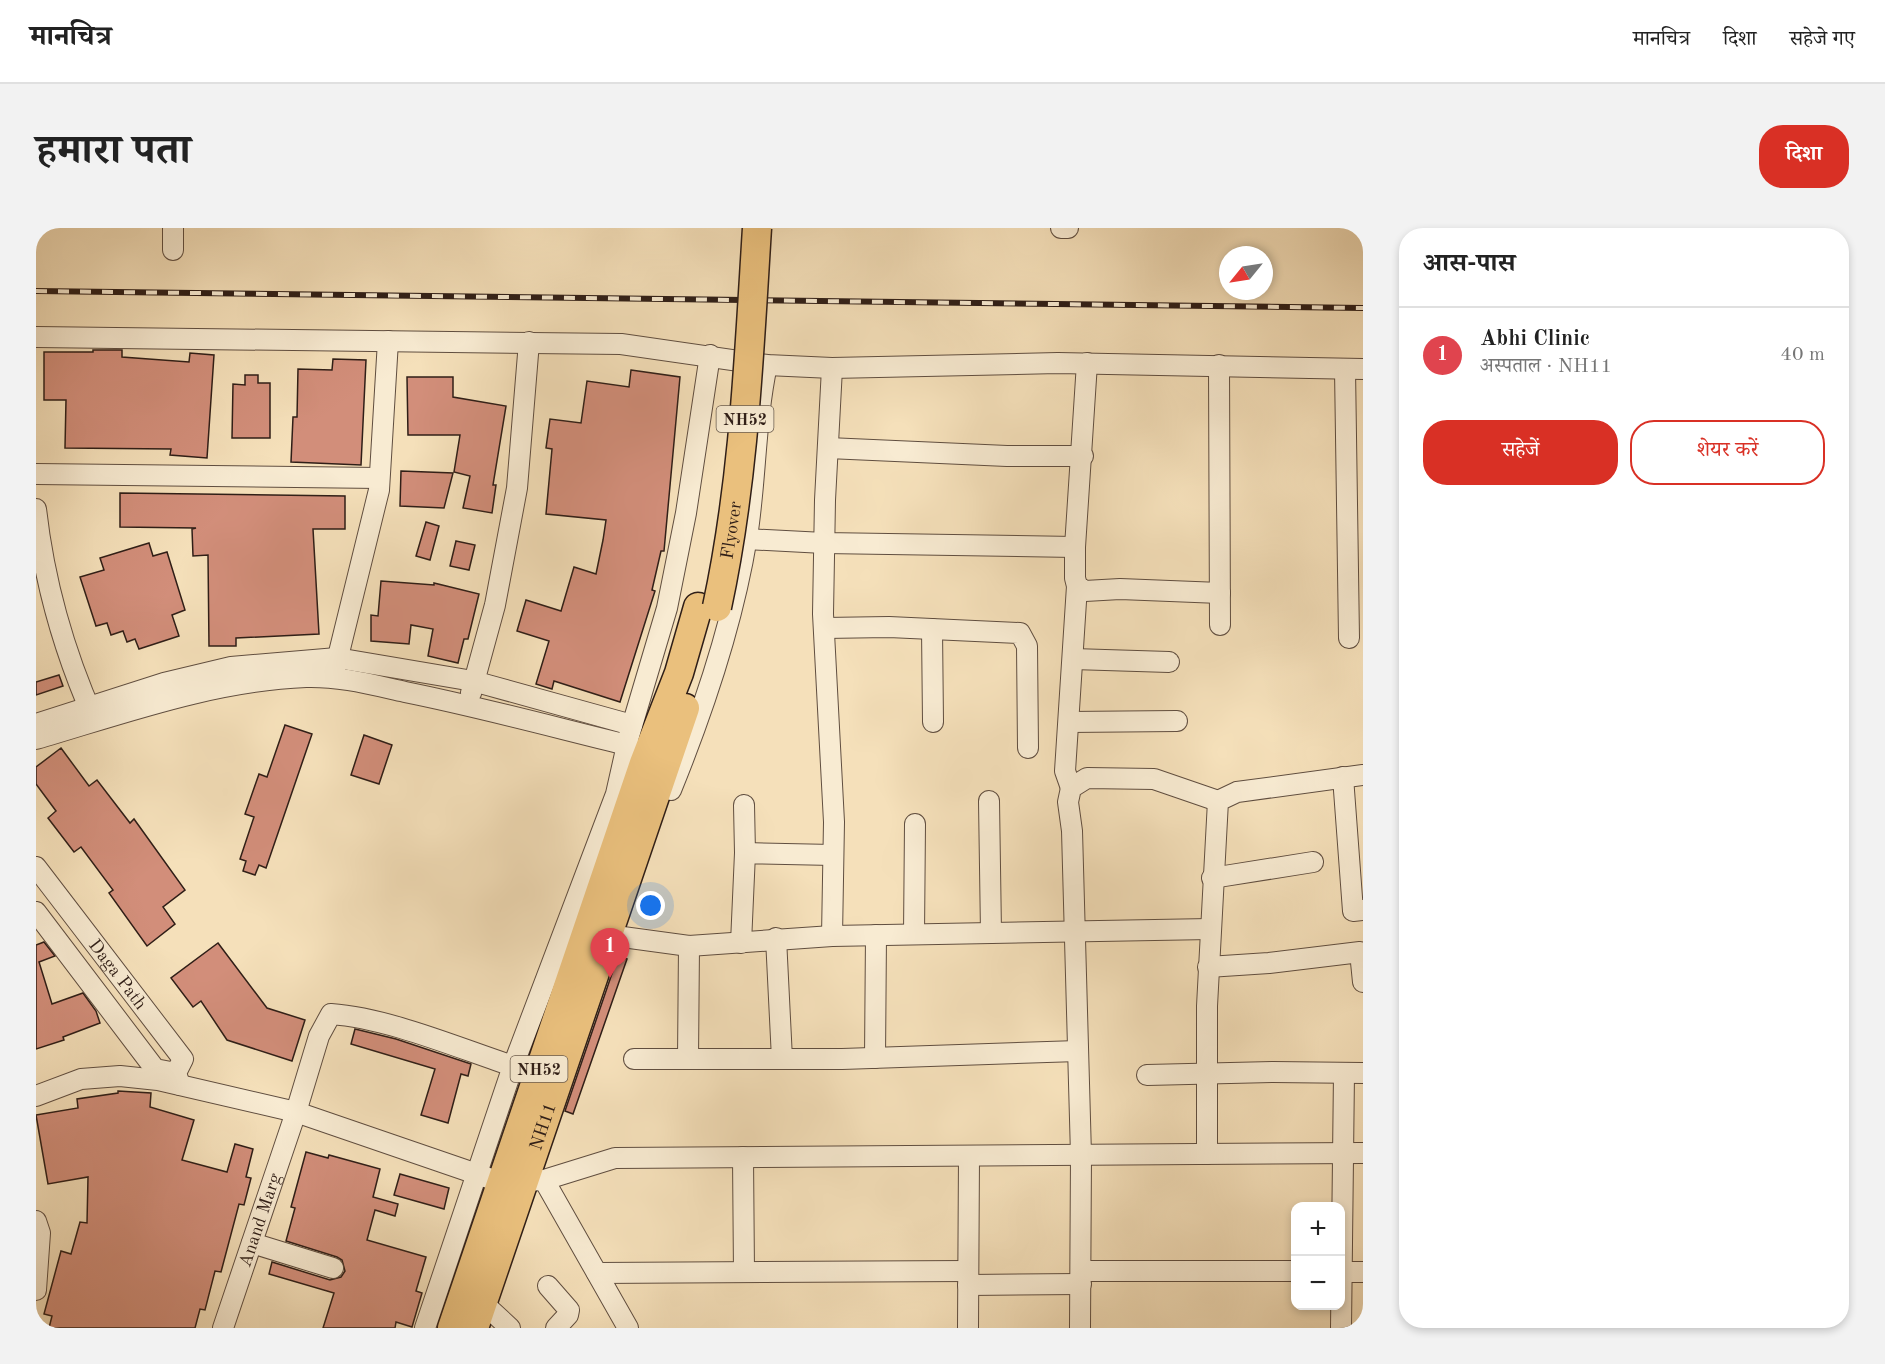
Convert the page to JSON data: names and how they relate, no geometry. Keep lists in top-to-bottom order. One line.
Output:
{"streets":{"highway":["NH52","Flyover","NH11"],"street":["Daga Path","Anand Marg"]},"crossings":[["NH52","Flyover"],["NH52","NH11"],["Flyover","NH11"]],"north":"bottom left","page":{"header":"मानचित्र","nav":["मानचित्र","दिशा","सहेजे गए"],"title":"हमारा पता","buttons":["दिशा",["सहेजें","शेयर करें"]],"heading":"आस-पास","list":[{"mark":"1","name":"Abhi Clinic","note":"अस्पताल · NH11","value":"40 m"}],"pins":"1","map_buttons":["+","−"]}}
